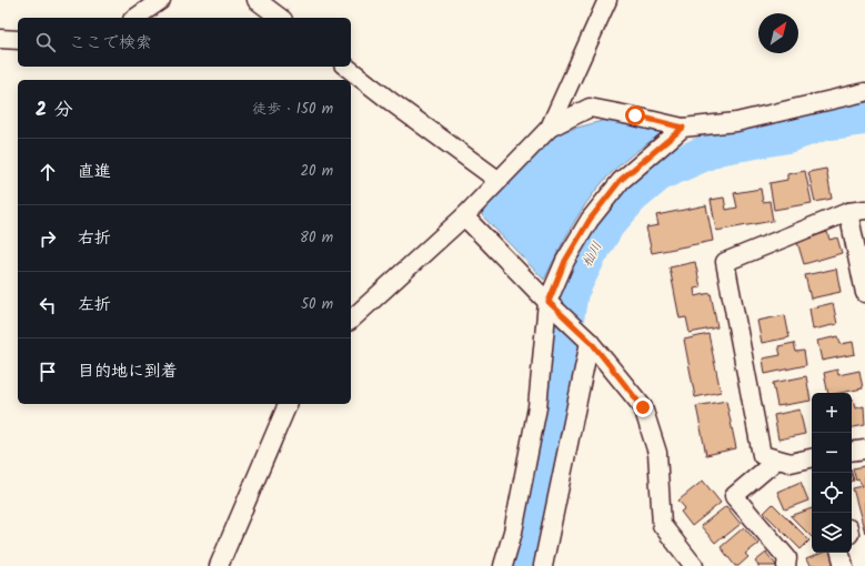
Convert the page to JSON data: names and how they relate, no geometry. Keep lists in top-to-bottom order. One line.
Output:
{"water":["杣川"],"north":"top right","page":{"search":"ここで検索","heading":["2 分","徒歩 · 150 m"],"list":[["直進","20 m"],["右折","80 m"],["左折","50 m"],"目的地に到着"],"map_buttons":["+","−"]}}
